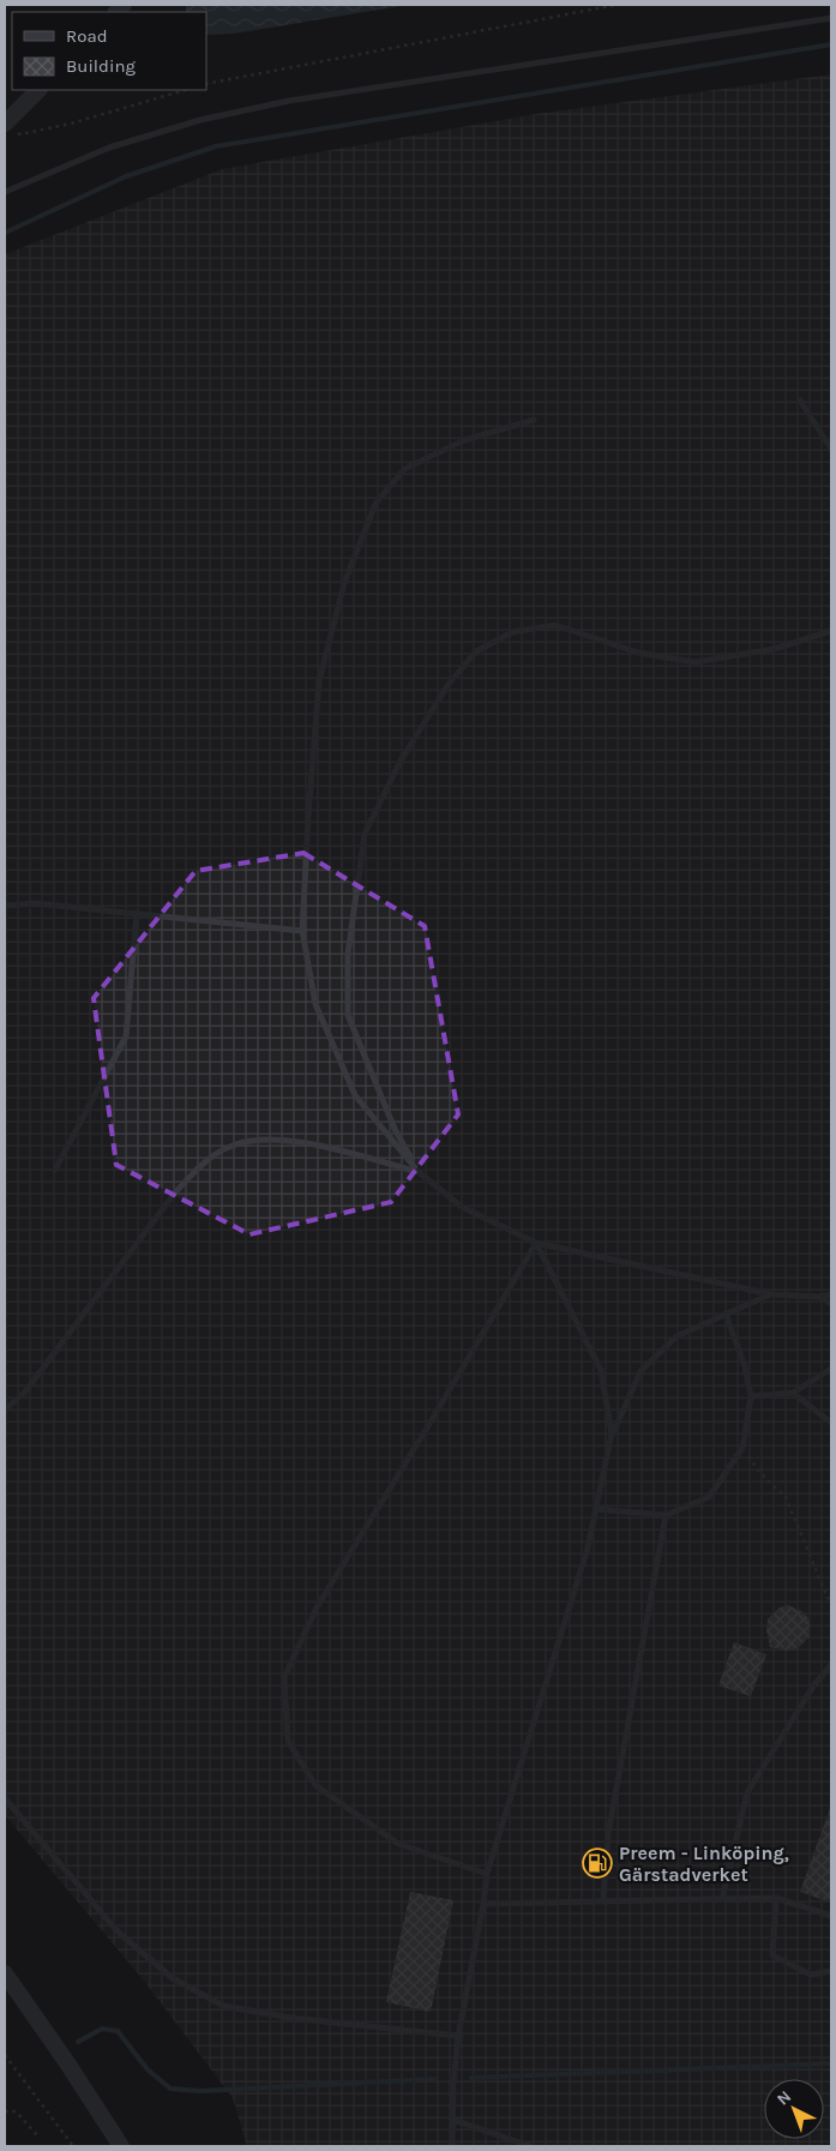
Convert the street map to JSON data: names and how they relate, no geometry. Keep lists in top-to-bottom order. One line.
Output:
{"places":{"fuel station":["Preem - Linköping, Gärstadverket"]},"legend":["Road","Building"],"north":"top left"}
